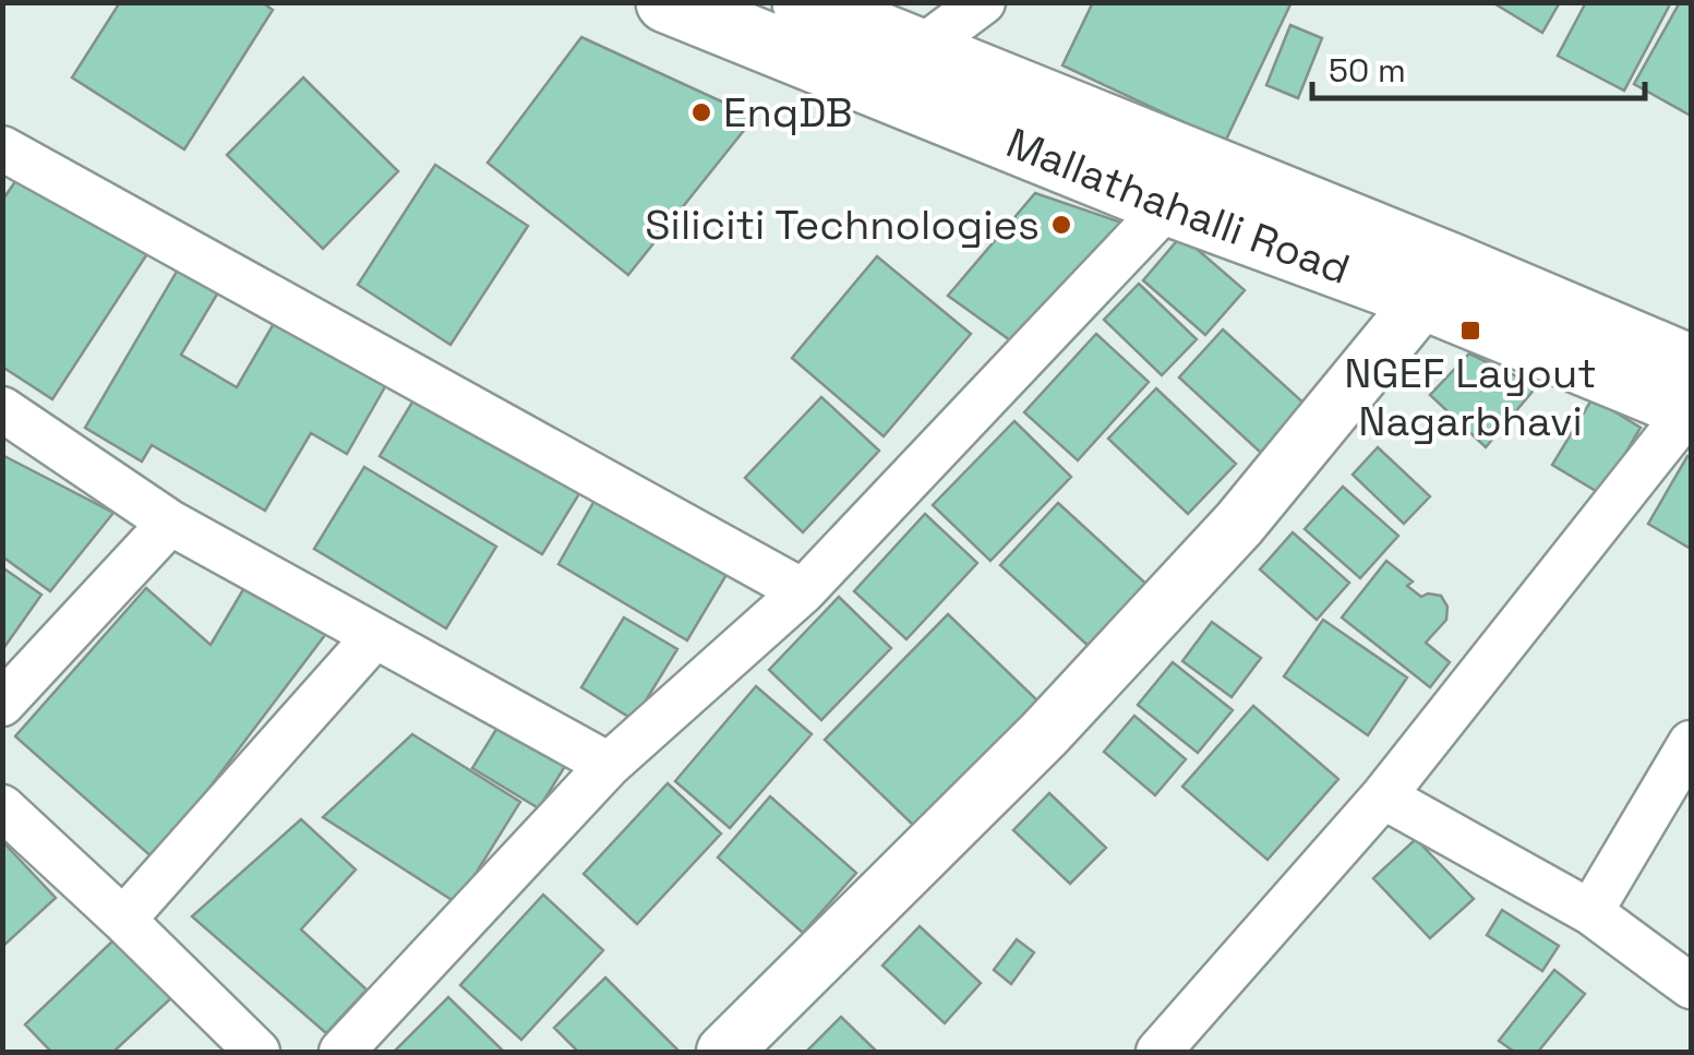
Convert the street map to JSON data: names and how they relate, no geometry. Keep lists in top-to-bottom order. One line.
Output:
{"streets":{"main road":["Mallathahalli Road"]},"places":{"other":["EnqDB","Siliciti Technologies"],"transit":["NGEF Layout Nagarbhavi"]},"scale_bar":"50 m"}
